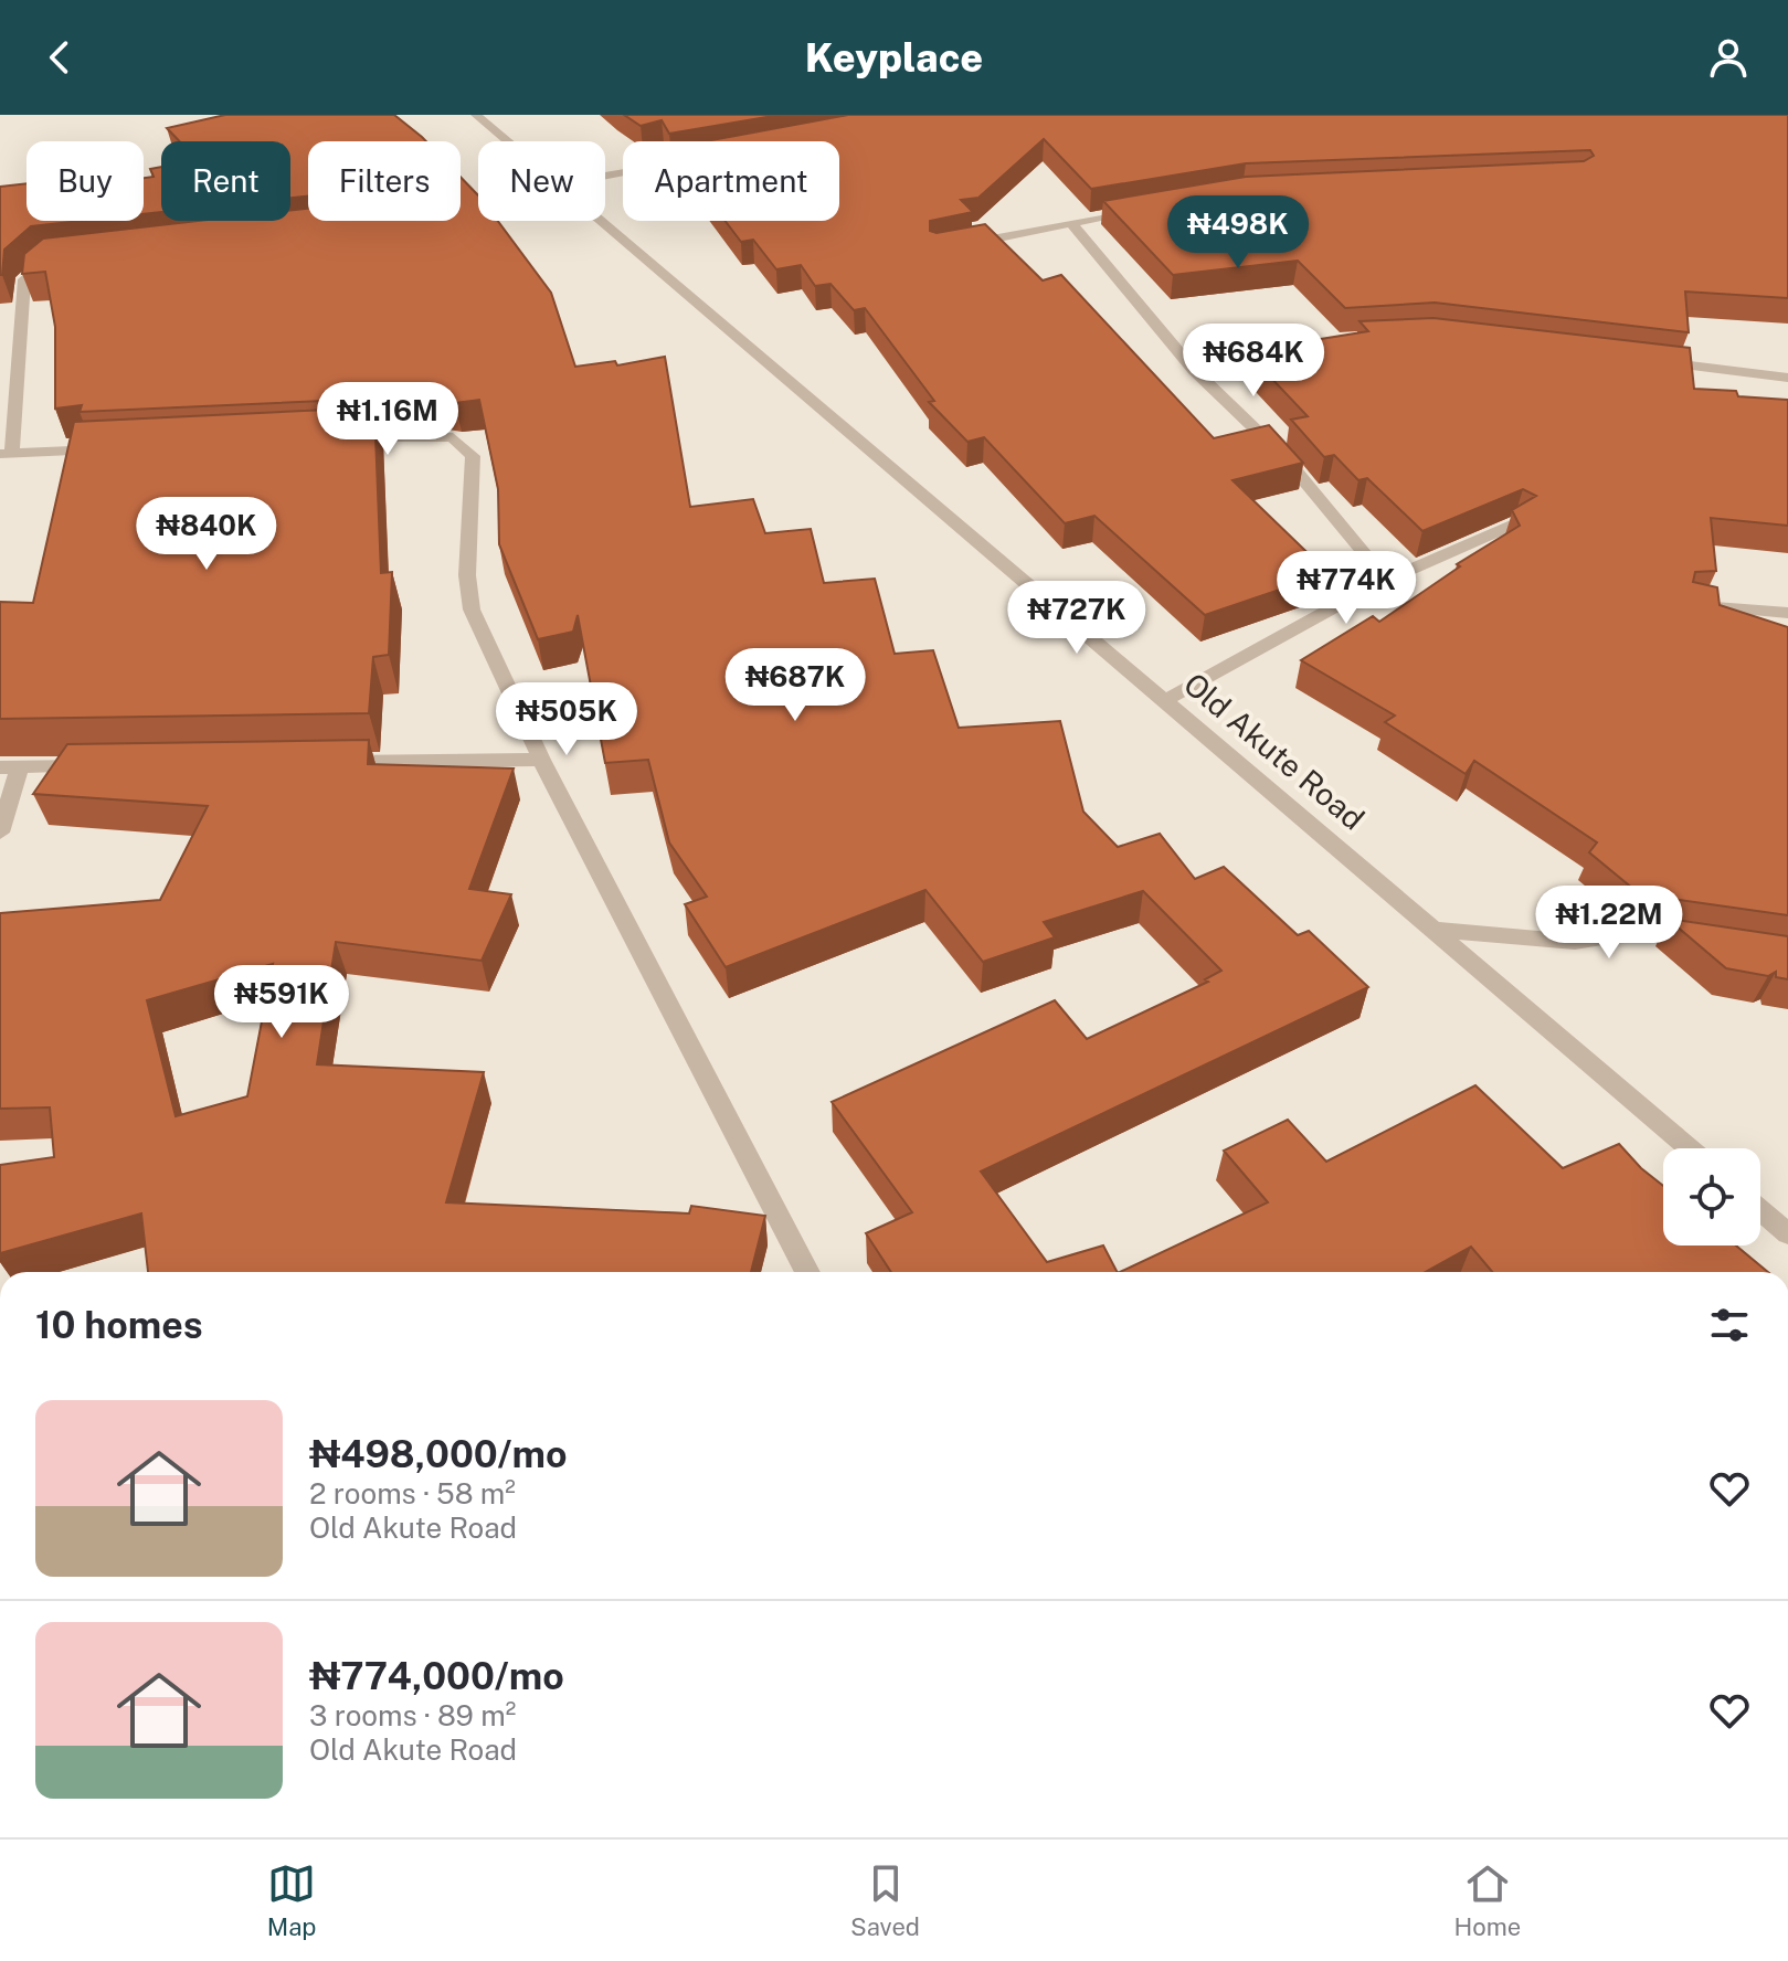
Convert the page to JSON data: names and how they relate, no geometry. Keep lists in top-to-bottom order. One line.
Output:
{"streets":{"street":["Old Akute Road"]},"page":{"header":"Keyplace","chip":["Buy","Rent","Filters","New","Apartment"],"price":["₦498K","₦684K","₦1.16M","₦840K","₦774K","₦727K","₦687K","₦505K","₦1.22M","₦591K"],"heading":"10 homes","list":[{"name":"₦498,000/mo","note":"2 rooms · 58 m² · Old Akute Road"},{"name":"₦774,000/mo","note":"3 rooms · 89 m² · Old Akute Road"}],"tabs":["Map","Saved","Home"]}}
